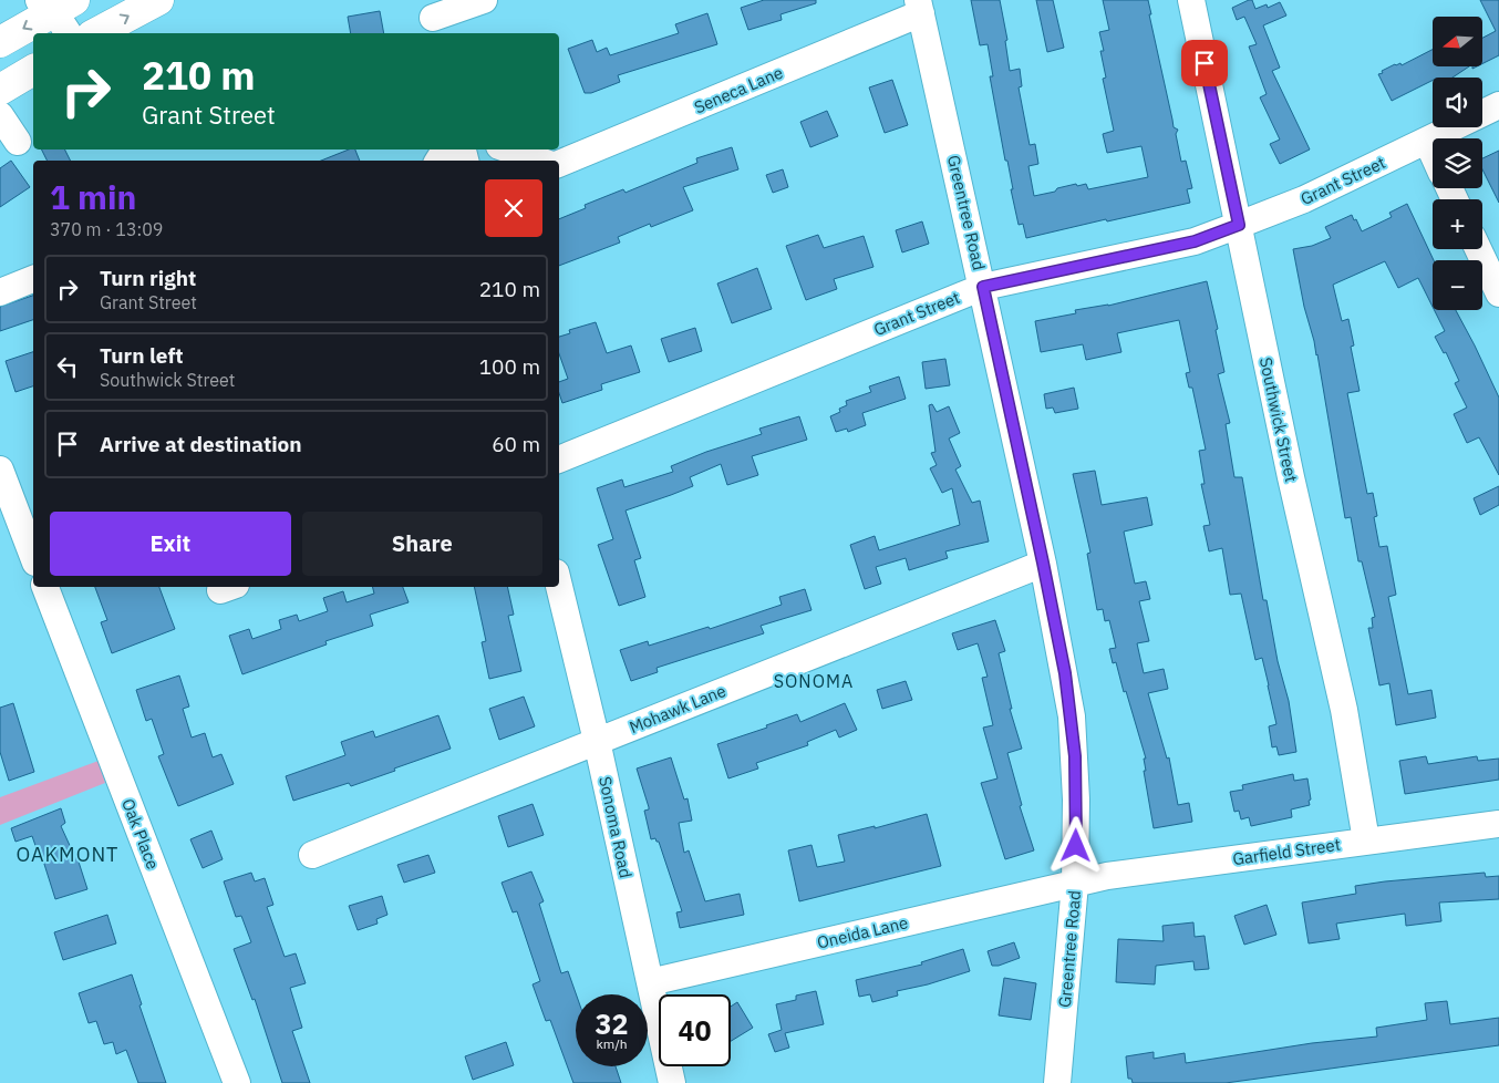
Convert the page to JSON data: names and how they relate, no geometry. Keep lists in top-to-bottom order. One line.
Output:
{"streets":{"street":["Seneca Lane","Grant Street","Greentree Road","Southwick Street","Mohawk Lane","Sonoma Road","Oak Place","Garfield Street","Oneida Lane"]},"crossings":[["Seneca Lane","Greentree Road"],["Grant Street","Greentree Road"],["Grant Street","Southwick Street"],["Greentree Road","Mohawk Lane"],["Greentree Road","Garfield Street"],["Greentree Road","Oneida Lane"],["Southwick Street","Garfield Street"],["Mohawk Lane","Sonoma Road"],["Sonoma Road","Oneida Lane"],["Garfield Street","Oneida Lane"]],"districts":["SONOMA","OAKMONT"],"north":"left","page":{"map_buttons":["+","−"],"turn":["210 m","Grant Street"],"heading":["1 min","370 m · 13:09"],"list":[{"name":"Turn right","note":"Grant Street","value":"210 m"},{"name":"Turn left","note":"Southwick Street","value":"100 m"},{"name":"Arrive at destination","value":"60 m"}],"buttons":["Exit","Share"],"speed":"32 km/h","limit":"40"}}
